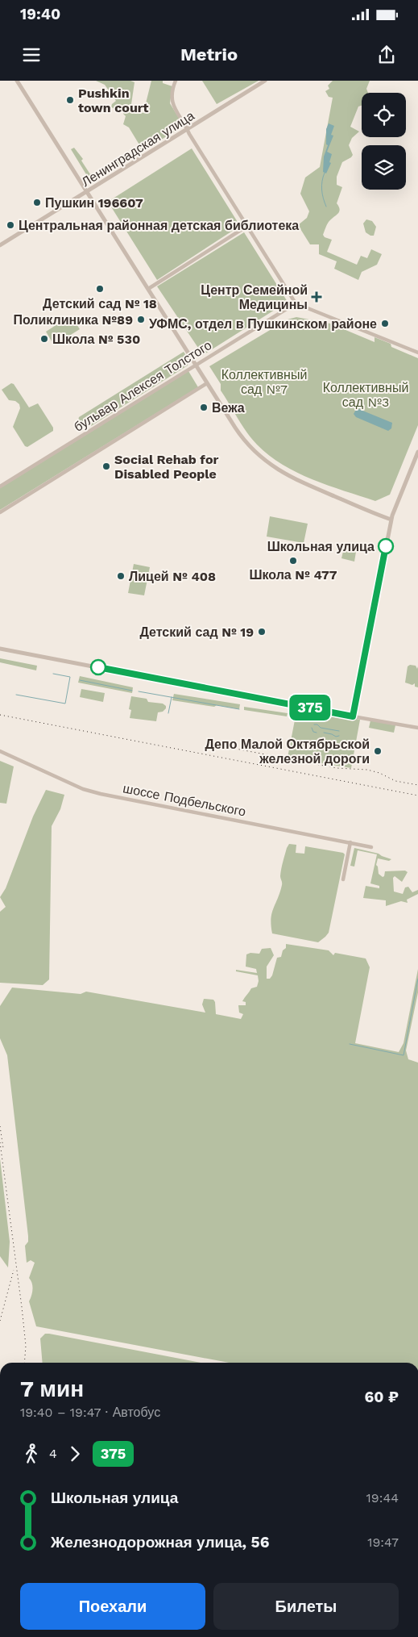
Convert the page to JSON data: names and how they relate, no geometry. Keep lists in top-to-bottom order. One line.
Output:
{"streets":{"street":["Ленинградская улица","бульвар Алексея Толстого","шоссе Подбельского"]},"parks":["Коллективный сад №7","Коллективный сад №3"],"places":{"other":["Pushkin town court","Пушкин 196607","Центральная районная детская библиотека","Детский сад № 18","Поликлиника №89","УФМС, отдел в Пушкинском районе","Школа № 530","Вежа","Social Rehab for Disabled People","Школьная улица","Школа № 477","Лицей № 408","Детский сад № 19","Депо Малой Октябрьской железной дороги"],"health":["Центр Семейной Медицины"]},"lines":["bus line 375"],"page":{"status":"19:40","header":"Metrio","on_map":"375","heading":["7 мин","19:40 – 19:47 · Автобус","60 ₽"],"legs":["4","375"],"list":[{"name":"Школьная улица","value":"19:44"},{"name":"Железнодорожная улица, 56","value":"19:47"}],"buttons":["Поехали","Билеты"]}}
